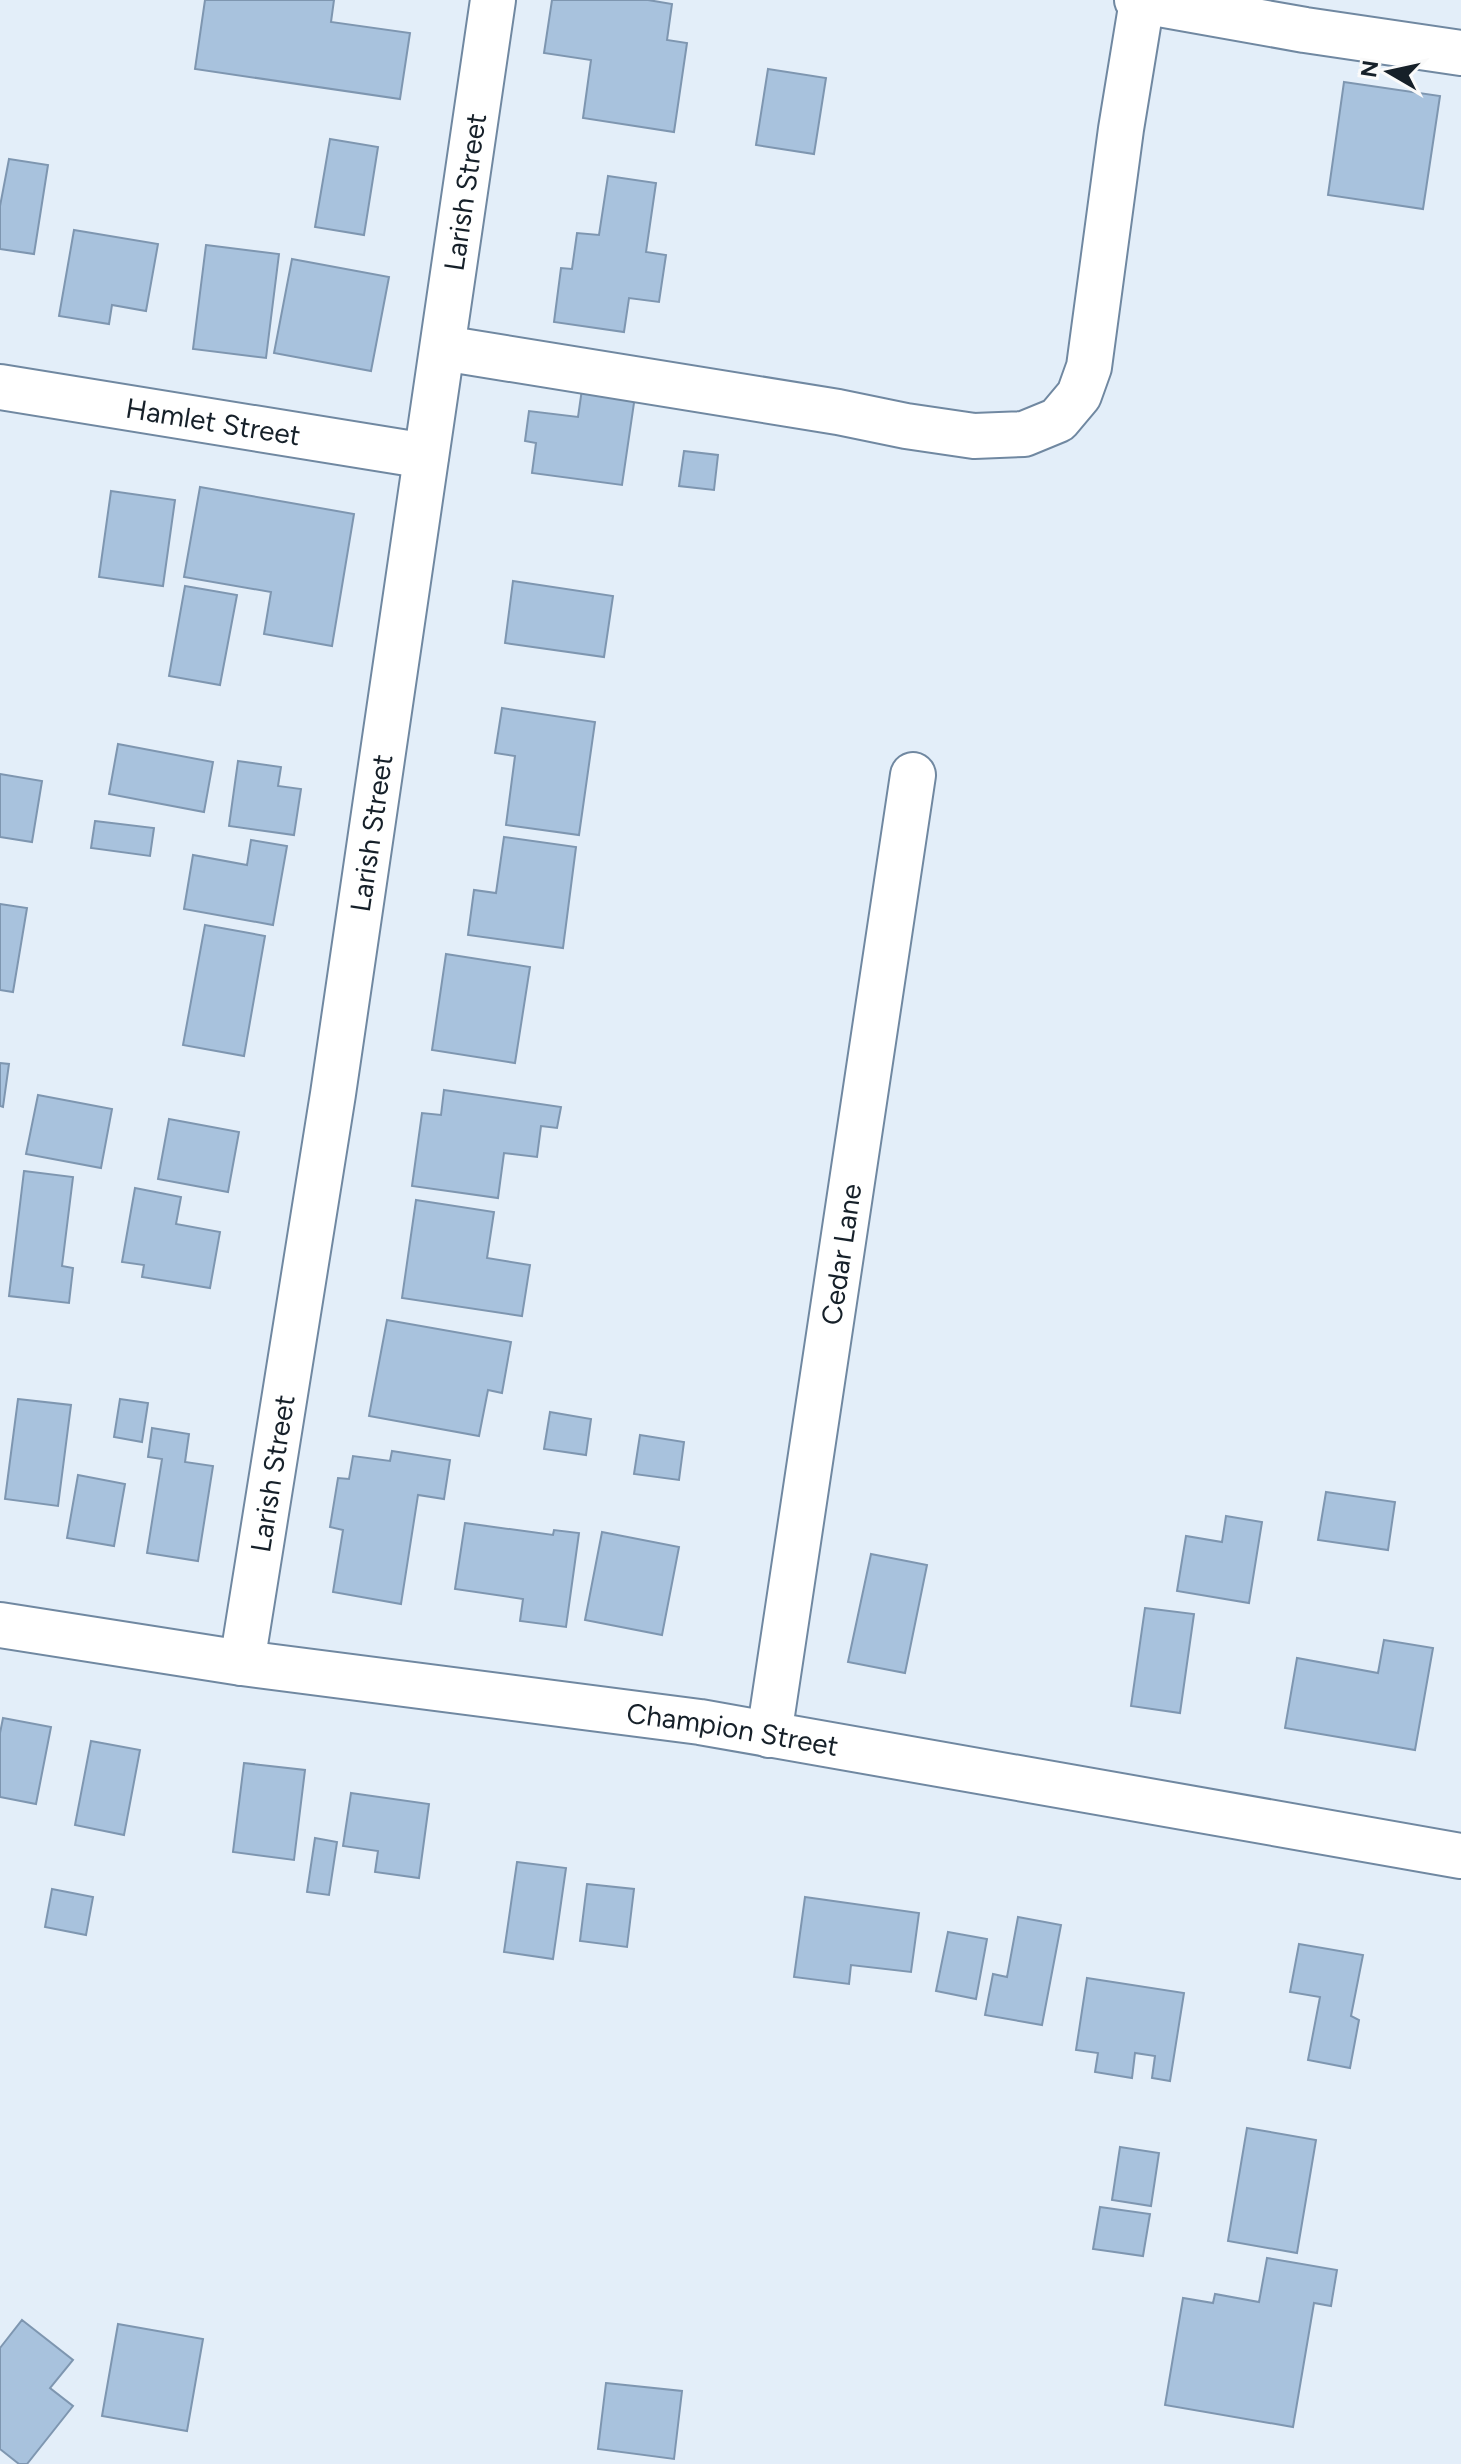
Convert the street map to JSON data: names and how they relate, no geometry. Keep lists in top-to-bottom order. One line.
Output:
{"streets":{"street":["Larish Street","Hamlet Street","Cedar Lane","Champion Street"]},"crossings":[["Larish Street","Hamlet Street"],["Larish Street","Champion Street"],["Cedar Lane","Champion Street"]],"north":"left"}
